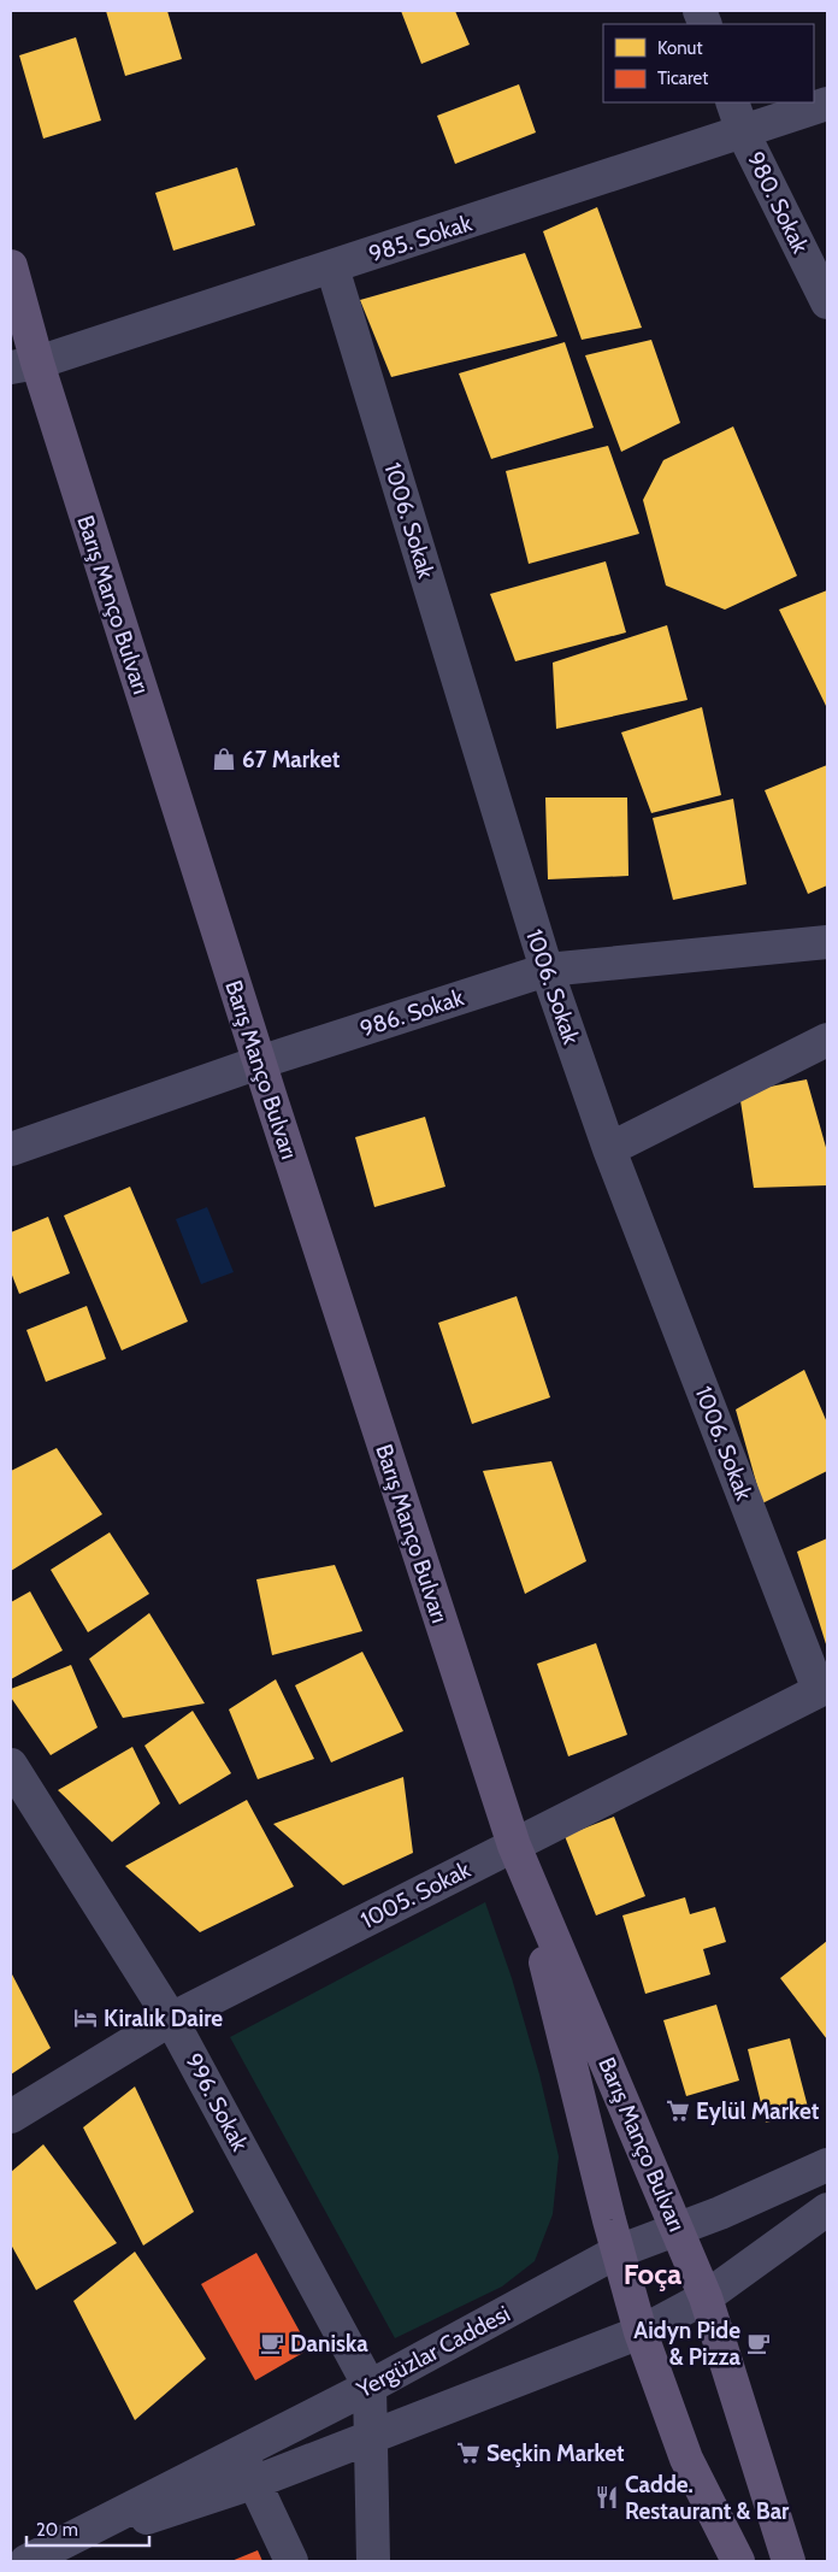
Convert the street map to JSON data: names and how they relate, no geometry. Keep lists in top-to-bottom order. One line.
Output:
{"streets":{"main road":["Barış Manço Bulvarı"],"street":["980. Sokak","985. Sokak","1006. Sokak","986. Sokak","1005. Sokak","996. Sokak","Yergüzlar Caddesi"]},"crossings":[["980. Sokak","985. Sokak"],["985. Sokak","1006. Sokak"],["985. Sokak","Barış Manço Bulvarı"],["1006. Sokak","986. Sokak"],["1006. Sokak","1005. Sokak"],["Barış Manço Bulvarı","986. Sokak"],["Barış Manço Bulvarı","1005. Sokak"],["Barış Manço Bulvarı","Yergüzlar Caddesi"],["1005. Sokak","996. Sokak"],["996. Sokak","Yergüzlar Caddesi"]],"districts":["Foça"],"places":{"shop":["67 Market"],"hotel":["Kiralık Daire"],"supermarket":["Eylül Market","Seçkin Market"],"cafe":["Daniska","Aidyn Pide & Pizza"],"restaurant":["Cadde. Restaurant & Bar"]},"legend":["Konut","Ticaret"],"scale_bar":"20 m"}
